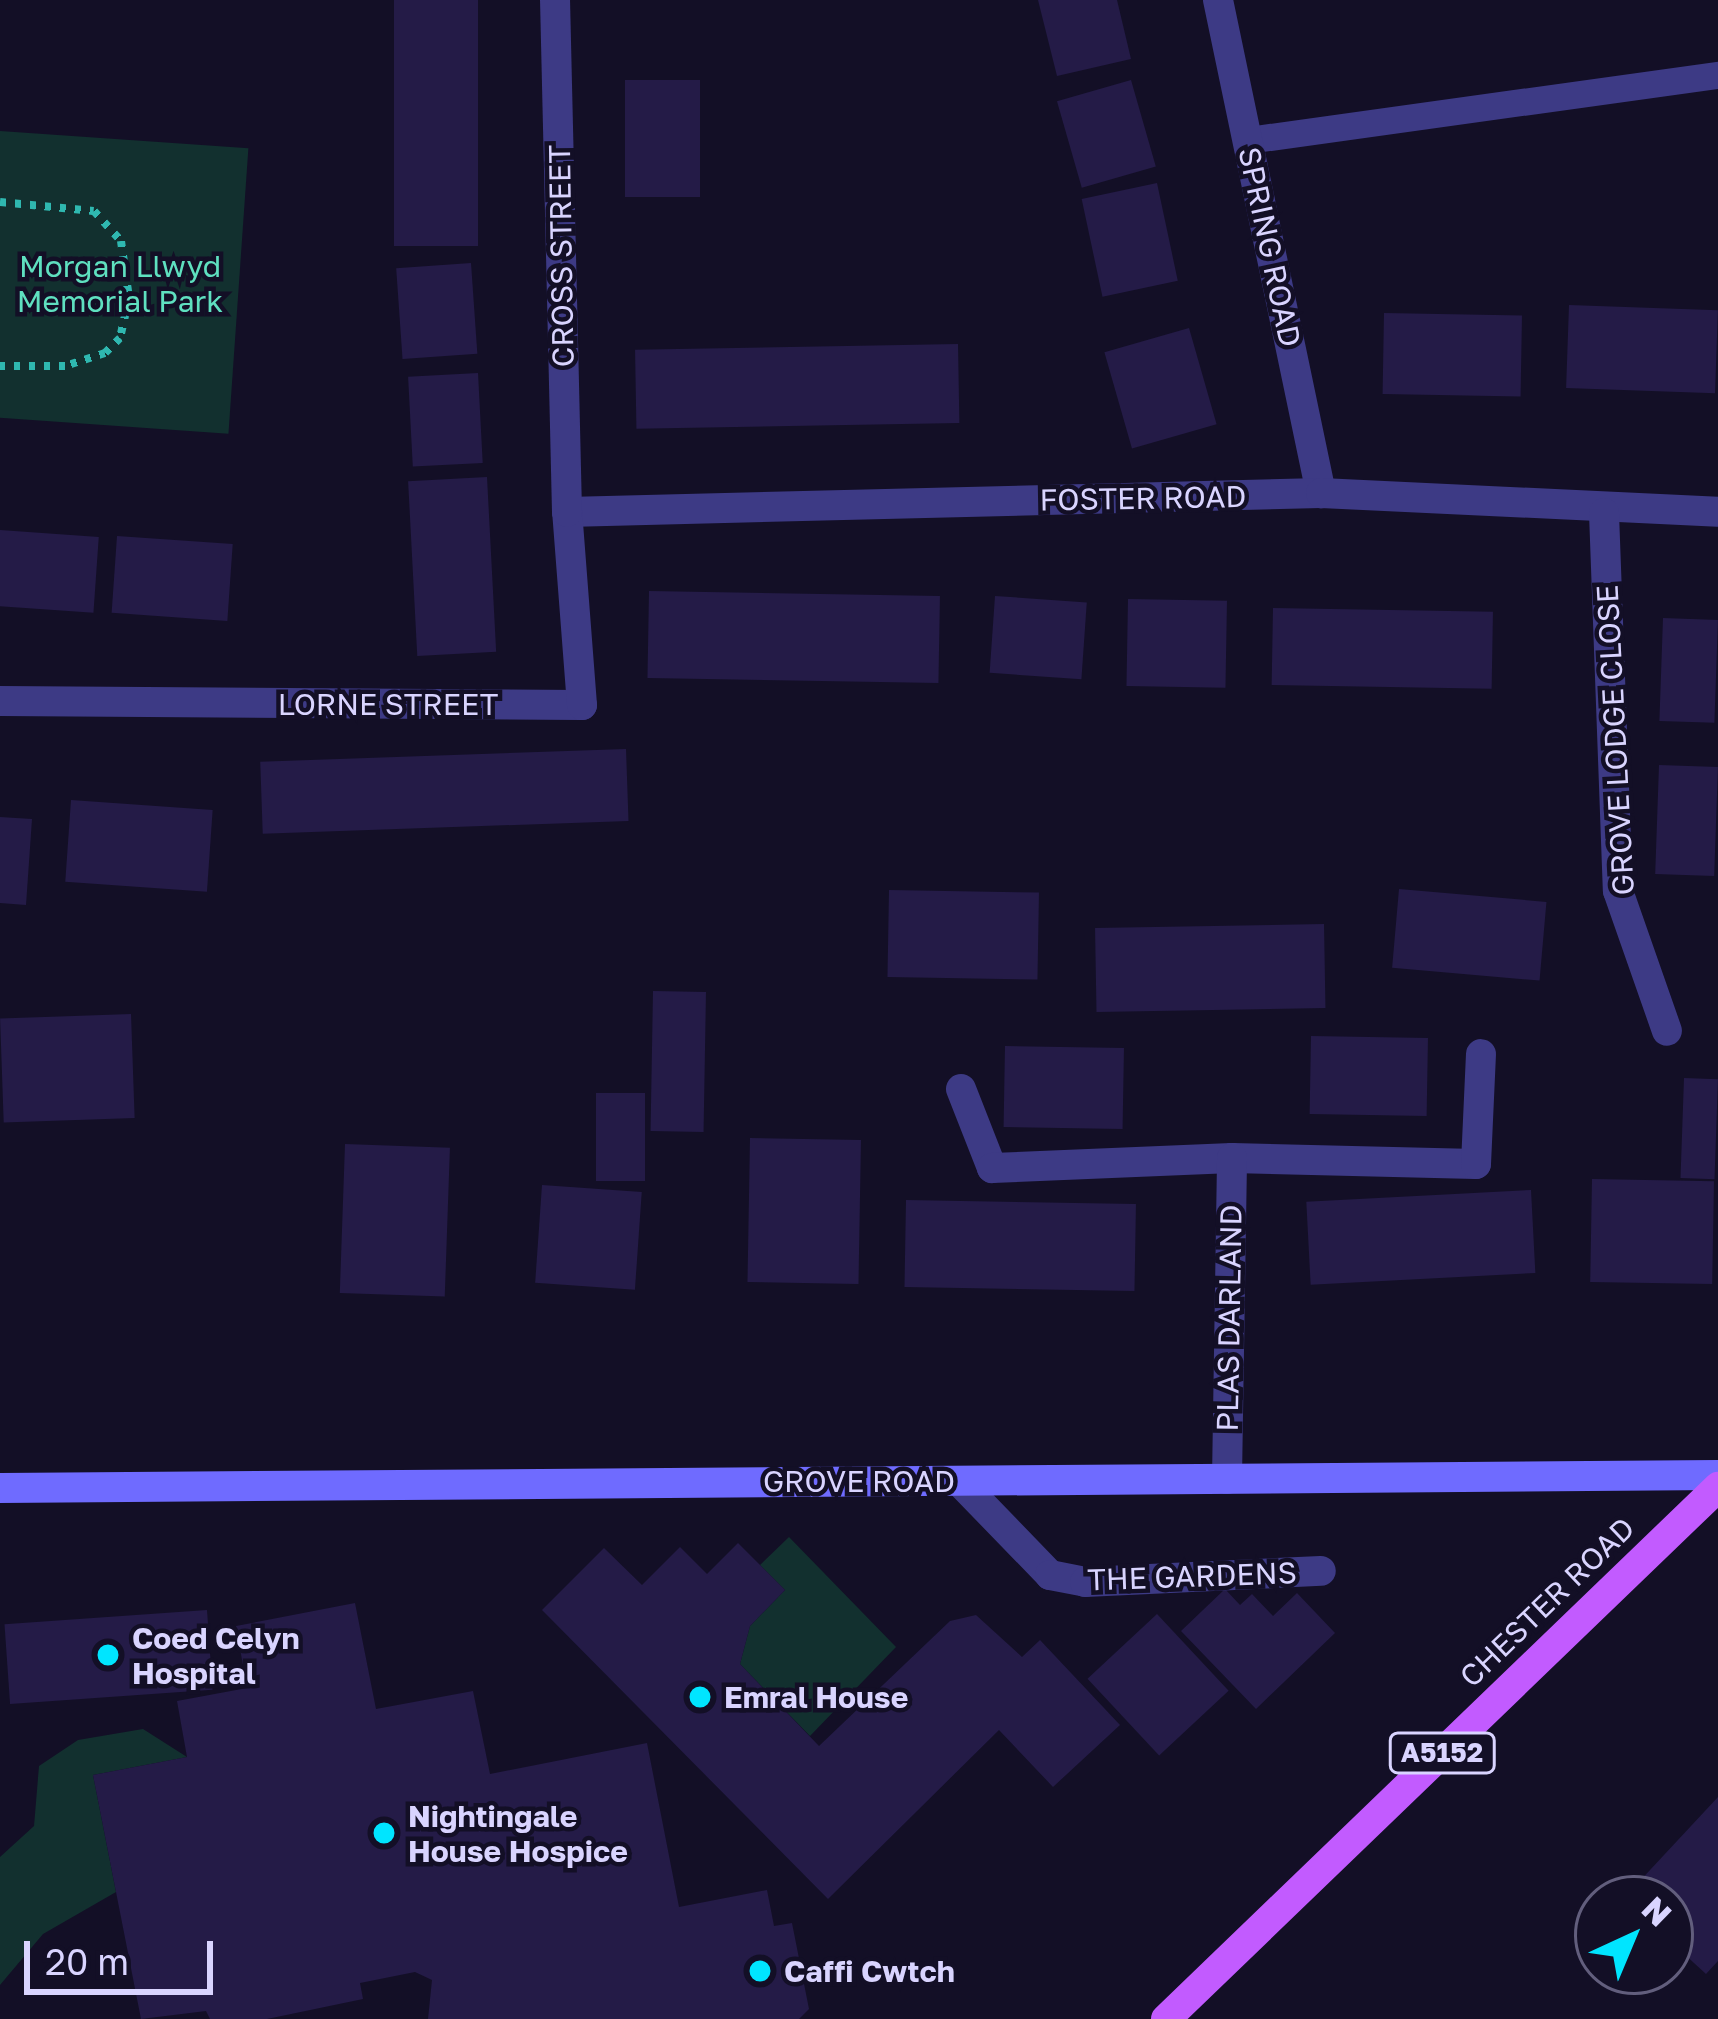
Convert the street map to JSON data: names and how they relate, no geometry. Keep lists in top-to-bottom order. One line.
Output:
{"streets":{"main road":["CHESTER ROAD","A5152"],"street":["SPRING ROAD","CROSS STREET","FOSTER ROAD","LORNE STREET","GROVE LODGE CLOSE","PLAS DARLAND","GROVE ROAD","THE GARDENS"]},"crossings":[["SPRING ROAD","FOSTER ROAD"],["CROSS STREET","FOSTER ROAD"],["CROSS STREET","LORNE STREET"],["FOSTER ROAD","LORNE STREET"],["FOSTER ROAD","GROVE LODGE CLOSE"],["PLAS DARLAND","GROVE ROAD"],["GROVE ROAD","THE GARDENS"]],"parks":["Morgan Llwyd Memorial Park"],"places":["Coed Celyn Hospital","Emral House","Nightingale House Hospice","Caffi Cwtch"],"scale_bar":"20 m","north":"top right"}
